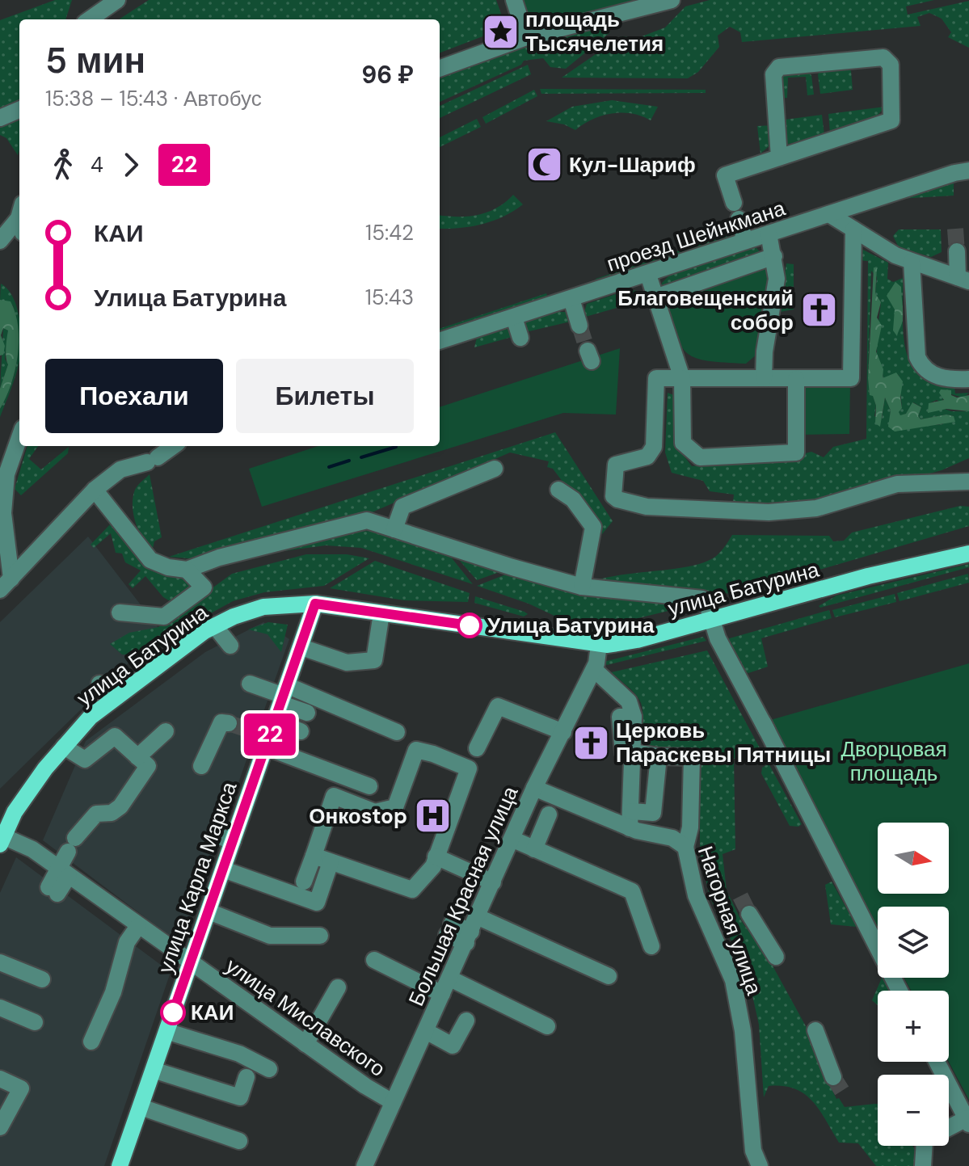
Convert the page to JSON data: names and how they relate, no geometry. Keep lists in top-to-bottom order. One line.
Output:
{"streets":{"main road":["улица Батурина","улица Карла Маркса"],"street":["проезд Шейнкмана","Большая Красная улица","Нагорная улица","улица Миславского"]},"crossings":[["улица Батурина","улица Карла Маркса"],["улица Батурина","Большая Красная улица"],["улица Батурина","улица Миславского"],["улица Карла Маркса","улица Миславского"],["Большая Красная улица","Нагорная улица"],["Большая Красная улица","улица Миславского"]],"parks":["Дворцовая площадь"],"places":{"place":["площадь Тысячелетия"],"mosque":["Кул-Шариф"],"church":["Благовещенский собор","Церковь Параскевы Пятницы"],"other":["Улица Батурина","КАИ"],"hospital":["Онкоstop"]},"lines":["bus line 22"],"north":"right","page":{"on_map":"22","heading":["5 мин","15:38 – 15:43 · Автобус","96 ₽"],"legs":["4","22"],"list":[{"name":"КАИ","value":"15:42"},{"name":"Улица Батурина","value":"15:43"}],"buttons":["Поехали","Билеты"],"map_buttons":["+","−"]}}
